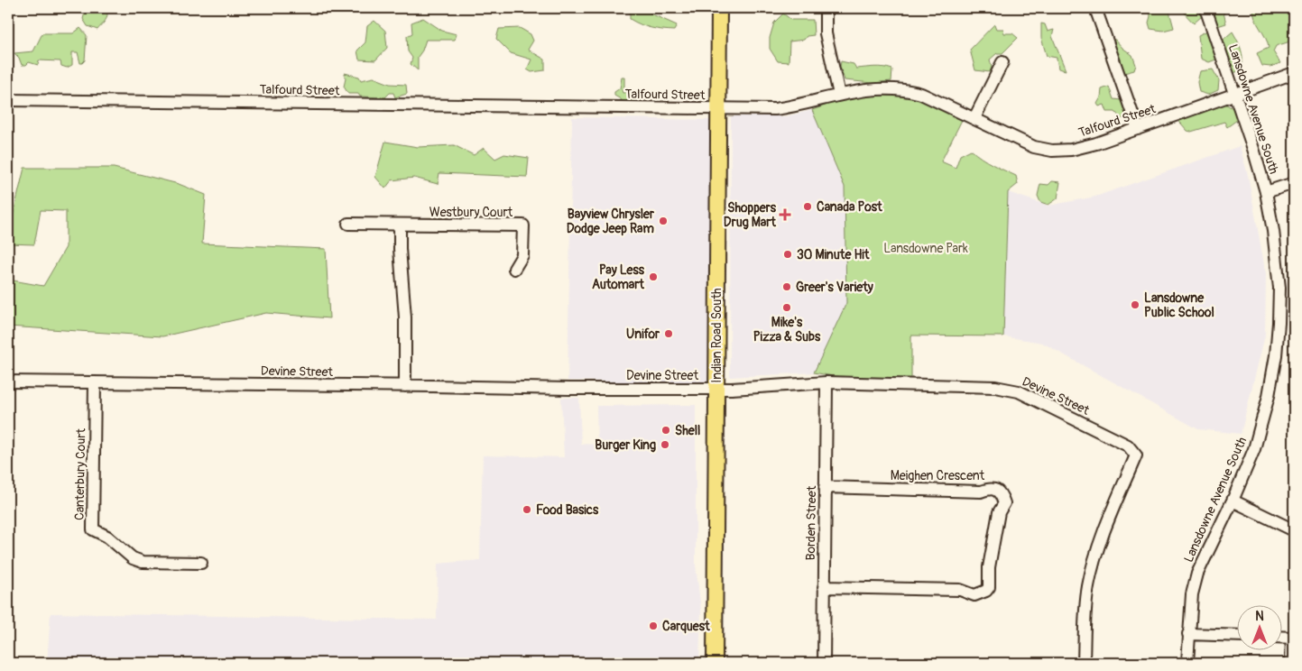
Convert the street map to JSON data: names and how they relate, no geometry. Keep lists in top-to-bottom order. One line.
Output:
{"streets":{"main road":["Indian Road South"],"street":["Talfourd Street","Lansdowne Avenue South","Westbury Court","Devine Street","Canterbury Court","Meighen Crescent","Borden Street"]},"crossings":[["Talfourd Street","Lansdowne Avenue South"],["Talfourd Street","Indian Road South"],["Indian Road South","Devine Street"],["Devine Street","Canterbury Court"],["Devine Street","Borden Street"],["Meighen Crescent","Borden Street"]],"parks":["Lansdowne Park"],"places":{"other":["Canada Post","Bayview Chrysler Dodge Jeep Ram","30 Minute Hit","Pay Less Automart","Greer's Variety","Lansdowne Public School","Mike's Pizza & Subs","Unifor","Shell","Burger King","Food Basics","Carquest"],"health":["Shoppers Drug Mart"]},"north":"top"}
